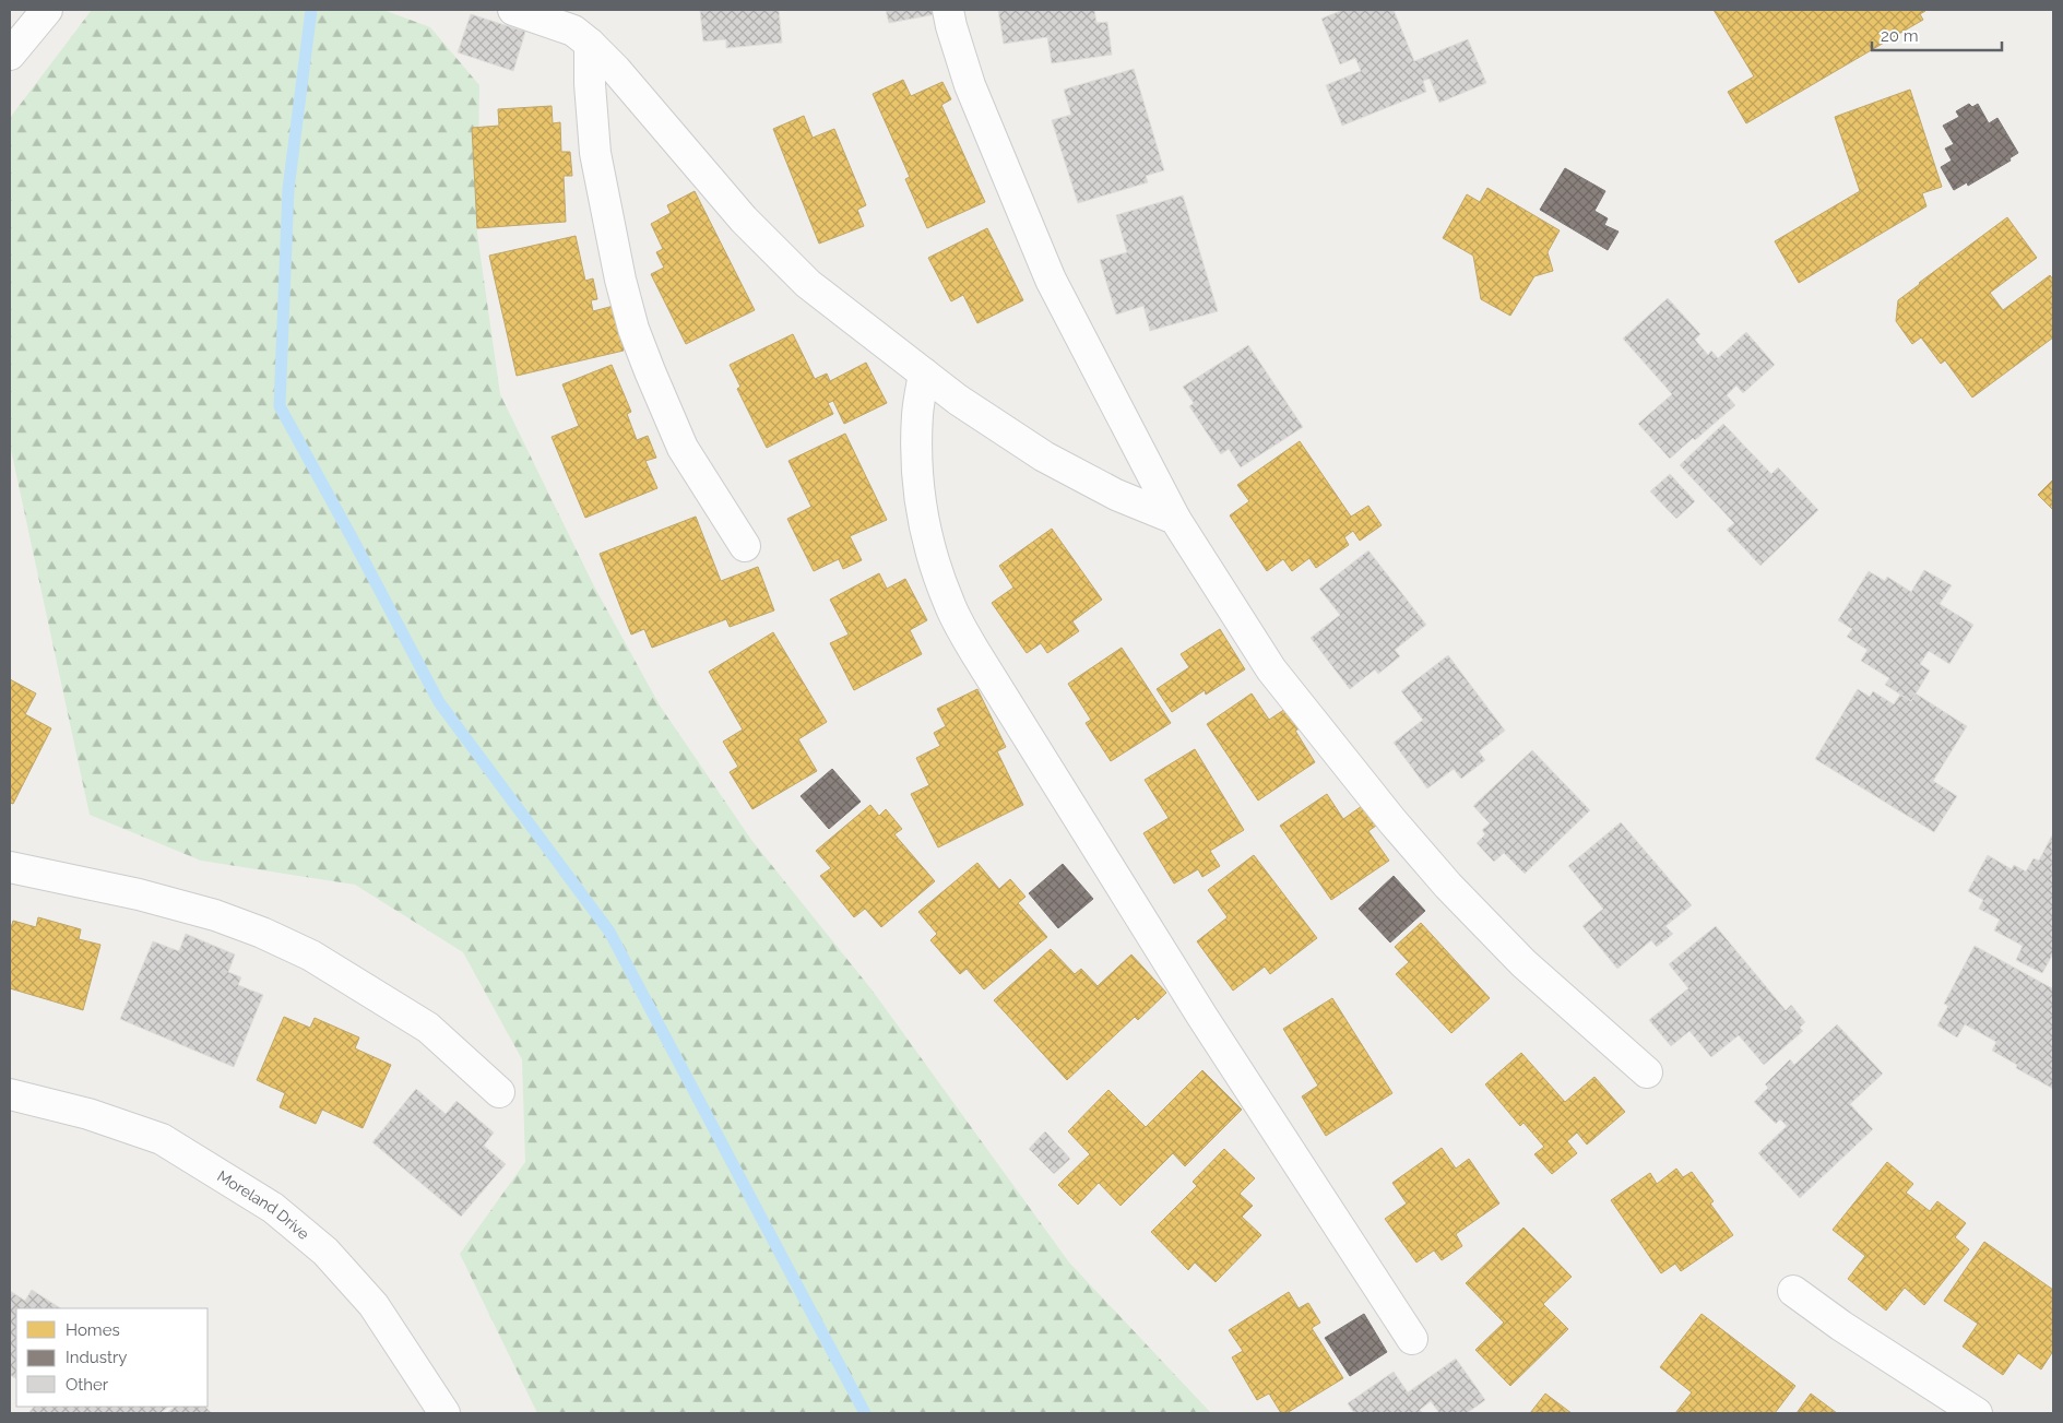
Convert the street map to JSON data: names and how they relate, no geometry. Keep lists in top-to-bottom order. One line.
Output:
{"streets":{"street":["Moreland Drive"]},"legend":["Homes","Industry","Other"],"scale_bar":"20 m"}
